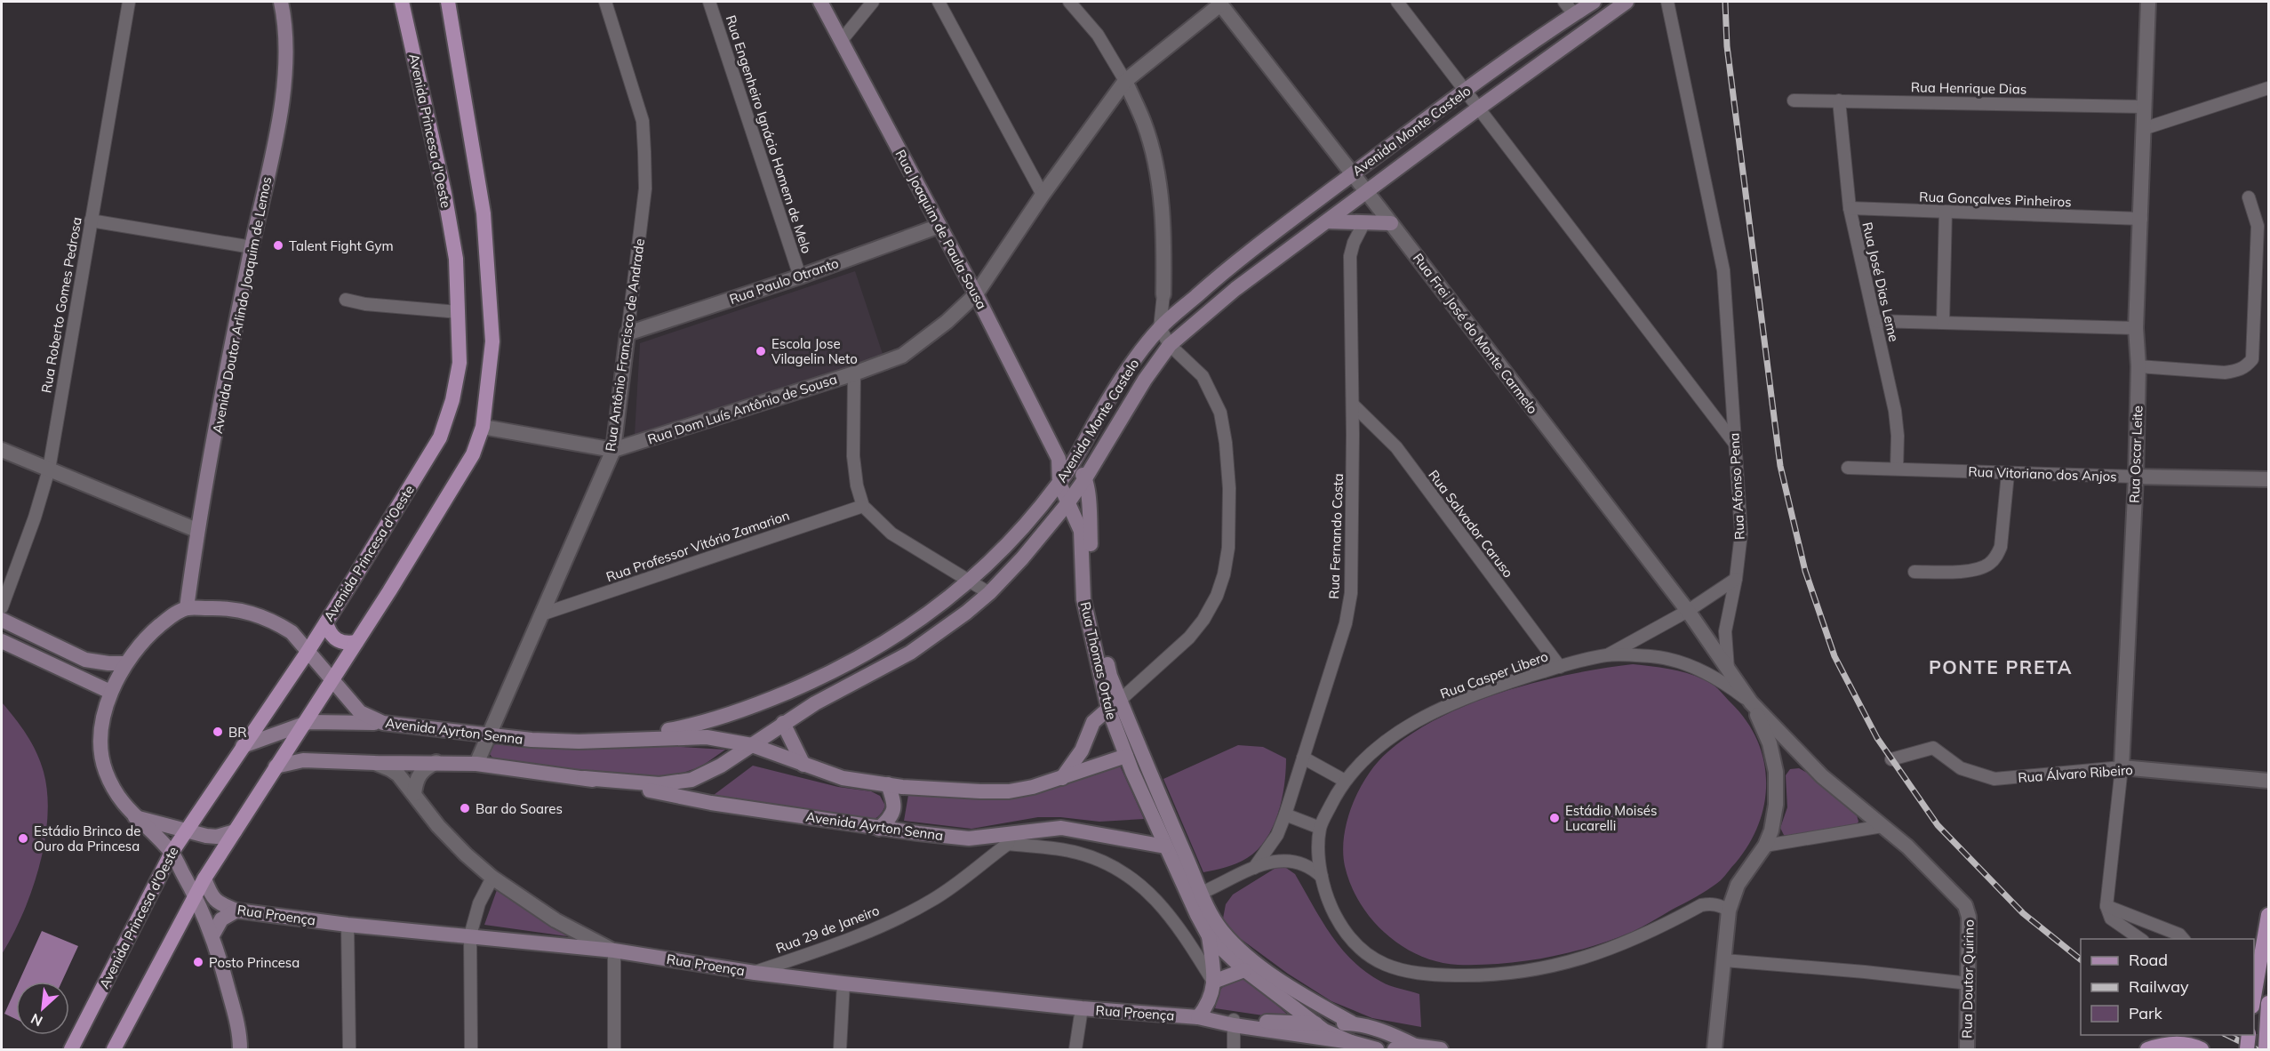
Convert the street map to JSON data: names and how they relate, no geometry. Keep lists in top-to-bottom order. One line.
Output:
{"streets":{"main road":["Avenida Princesa d'Oeste","Avenida Monte Castelo","Rua Joaquim de Paula Sousa","Avenida Doutor Arlindo Joaquim de Lemos","Rua Thomas Ortale","Avenida Ayrton Senna","Rua Proença"],"street":["Rua Henrique Dias","Rua Engenheiro Ignácio Homem de Melo","Rua Gonçalves Pinheiros","Rua Paulo Otranto","Rua José Dias Leme","Rua Roberto Gomes Pedrosa","Rua Frei José do Monte Carmelo","Rua Antônio Francisco de Andrade","Rua Dom Luís Antônio de Sousa","Rua Oscar Leite","Rua Vitoriano dos Anjos","Rua Afonso Pena","Rua Salvador Caruso","Rua Fernando Costa","Rua Professor Vitório Zamarion","Rua Casper Libero","Rua Álvaro Ribeiro","Rua 29 de Janeiro","Rua Doutor Quirino"]},"crossings":[["Rua Henrique Dias","Rua José Dias Leme"],["Rua Henrique Dias","Rua Oscar Leite"],["Avenida Princesa d'Oeste","Avenida Ayrton Senna"],["Avenida Monte Castelo","Rua Joaquim de Paula Sousa"],["Avenida Monte Castelo","Rua Frei José do Monte Carmelo"],["Avenida Monte Castelo","Rua Thomas Ortale"],["Avenida Monte Castelo","Avenida Ayrton Senna"],["Rua Engenheiro Ignácio Homem de Melo","Rua Paulo Otranto"],["Rua Gonçalves Pinheiros","Rua José Dias Leme"],["Rua Gonçalves Pinheiros","Rua Oscar Leite"],["Rua Joaquim de Paula Sousa","Rua Paulo Otranto"],["Rua Joaquim de Paula Sousa","Rua Dom Luís Antônio de Sousa"],["Rua Paulo Otranto","Rua Antônio Francisco de Andrade"],["Rua José Dias Leme","Rua Vitoriano dos Anjos"],["Avenida Doutor Arlindo Joaquim de Lemos","Avenida Ayrton Senna"],["Rua Frei José do Monte Carmelo","Rua Dom Luís Antônio de Sousa"],["Rua Frei José do Monte Carmelo","Rua Afonso Pena"],["Rua Frei José do Monte Carmelo","Rua Casper Libero"],["Rua Antônio Francisco de Andrade","Rua Dom Luís Antônio de Sousa"],["Rua Antônio Francisco de Andrade","Rua Professor Vitório Zamarion"],["Rua Antônio Francisco de Andrade","Avenida Ayrton Senna"],["Rua Oscar Leite","Rua Vitoriano dos Anjos"],["Rua Oscar Leite","Rua Álvaro Ribeiro"],["Rua Afonso Pena","Rua Casper Libero"],["Rua Salvador Caruso","Rua Fernando Costa"],["Rua Salvador Caruso","Rua Casper Libero"],["Rua Fernando Costa","Rua Thomas Ortale"],["Rua Fernando Costa","Rua Casper Libero"],["Rua Thomas Ortale","Avenida Ayrton Senna"],["Rua Thomas Ortale","Rua Proença"],["Avenida Ayrton Senna","Rua 29 de Janeiro"],["Rua Proença","Rua 29 de Janeiro"]],"districts":["PONTE PRETA"],"places":["Talent Fight Gym","Escola Jose Vilagelin Neto","BR","Bar do Soares","Estádio Moisés Lucarelli","Estádio Brinco de Ouro da Princesa","Posto Princesa"],"legend":["Road","Railway","Park"],"north":"bottom left"}
